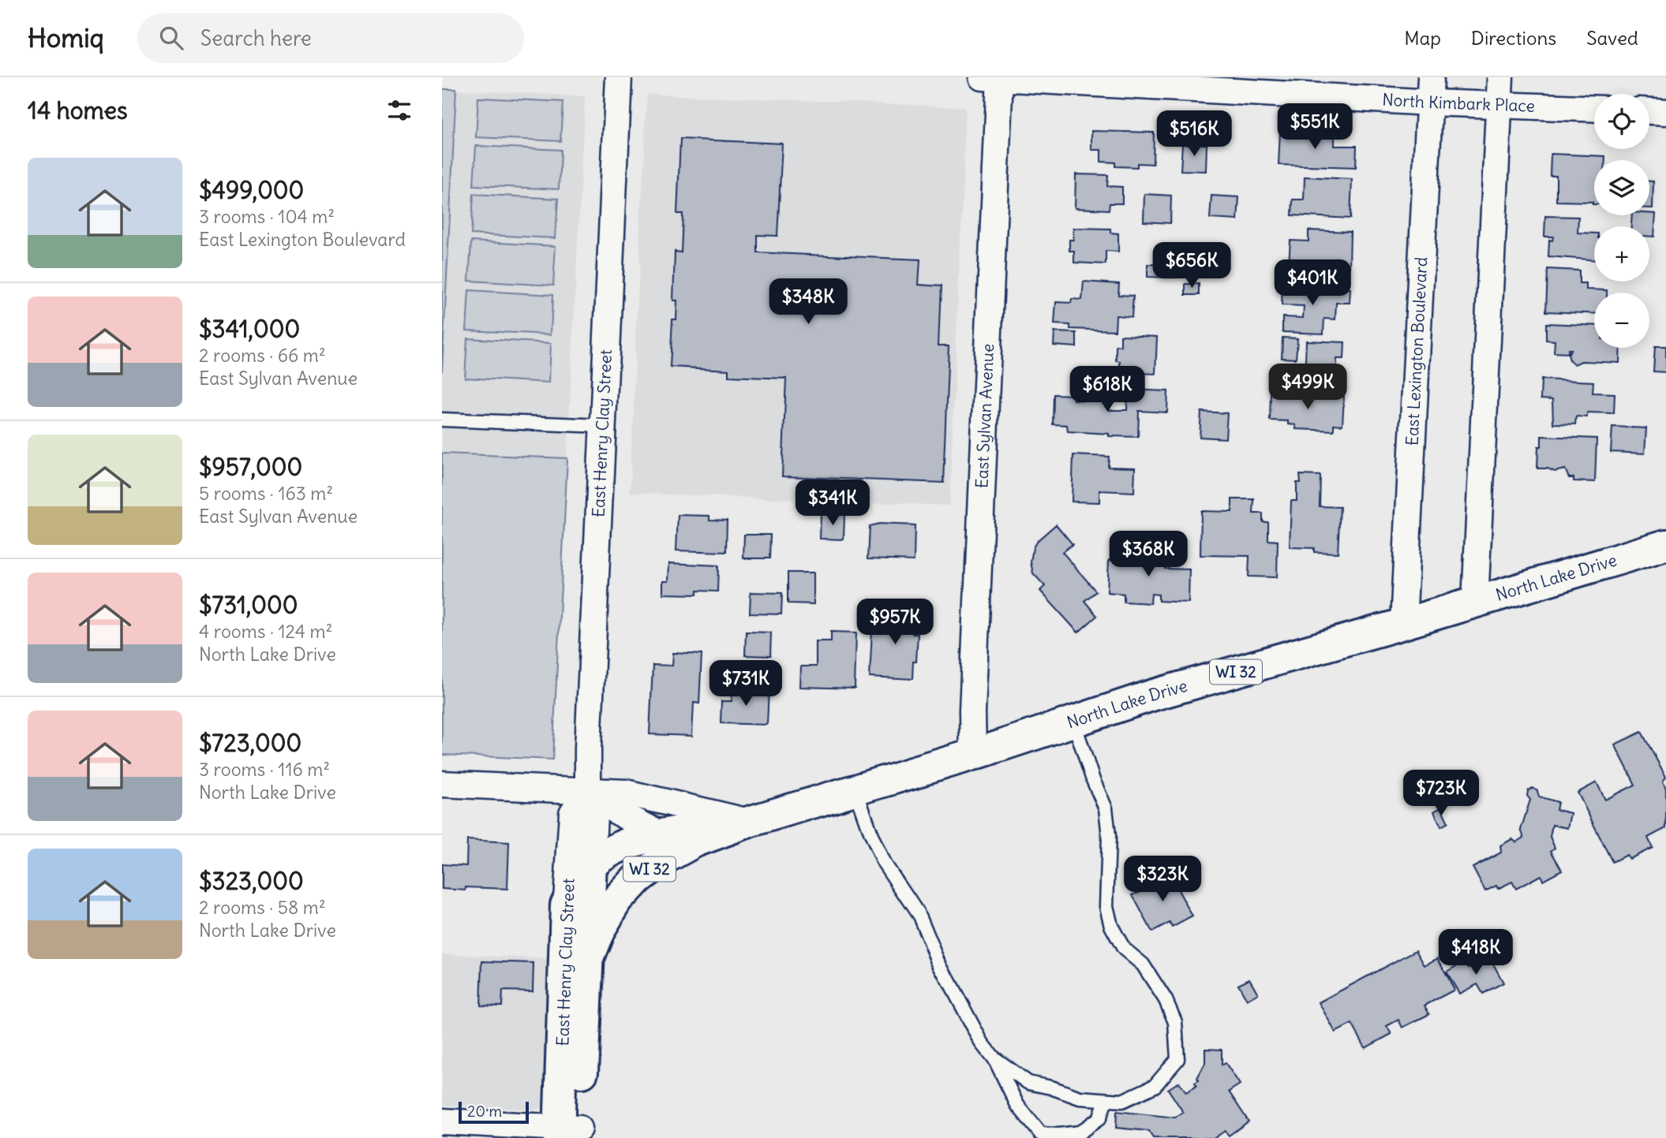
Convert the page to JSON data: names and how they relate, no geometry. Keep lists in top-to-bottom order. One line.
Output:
{"streets":{"main road":["East Henry Clay Street","North Lake Drive","WI 32"],"street":["North Kimbark Place","East Lexington Boulevard","East Sylvan Avenue"]},"crossings":[["North Kimbark Place","East Lexington Boulevard"],["North Kimbark Place","East Sylvan Avenue"],["East Lexington Boulevard","North Lake Drive"],["East Sylvan Avenue","North Lake Drive"],["East Henry Clay Street","North Lake Drive"]],"scale_bar":"20 m","page":{"header":"Homiq","search":"Search here","nav":["Map","Directions","Saved"],"heading":"14 homes","map_buttons":["+","−"],"price":["$551K","$516K","$656K","$401K","$348K","$499K","$618K","$341K","$368K","$957K","$731K","$723K","$323K","$418K"],"list":[{"name":"$499,000","note":"3 rooms · 104 m² · East Lexington Boulevard"},{"name":"$341,000","note":"2 rooms · 66 m² · East Sylvan Avenue"},{"name":"$957,000","note":"5 rooms · 163 m² · East Sylvan Avenue"},{"name":"$731,000","note":"4 rooms · 124 m² · North Lake Drive"},{"name":"$723,000","note":"3 rooms · 116 m² · North Lake Drive"},{"name":"$323,000","note":"2 rooms · 58 m² · North Lake Drive"}],"scale":"20 m"}}
